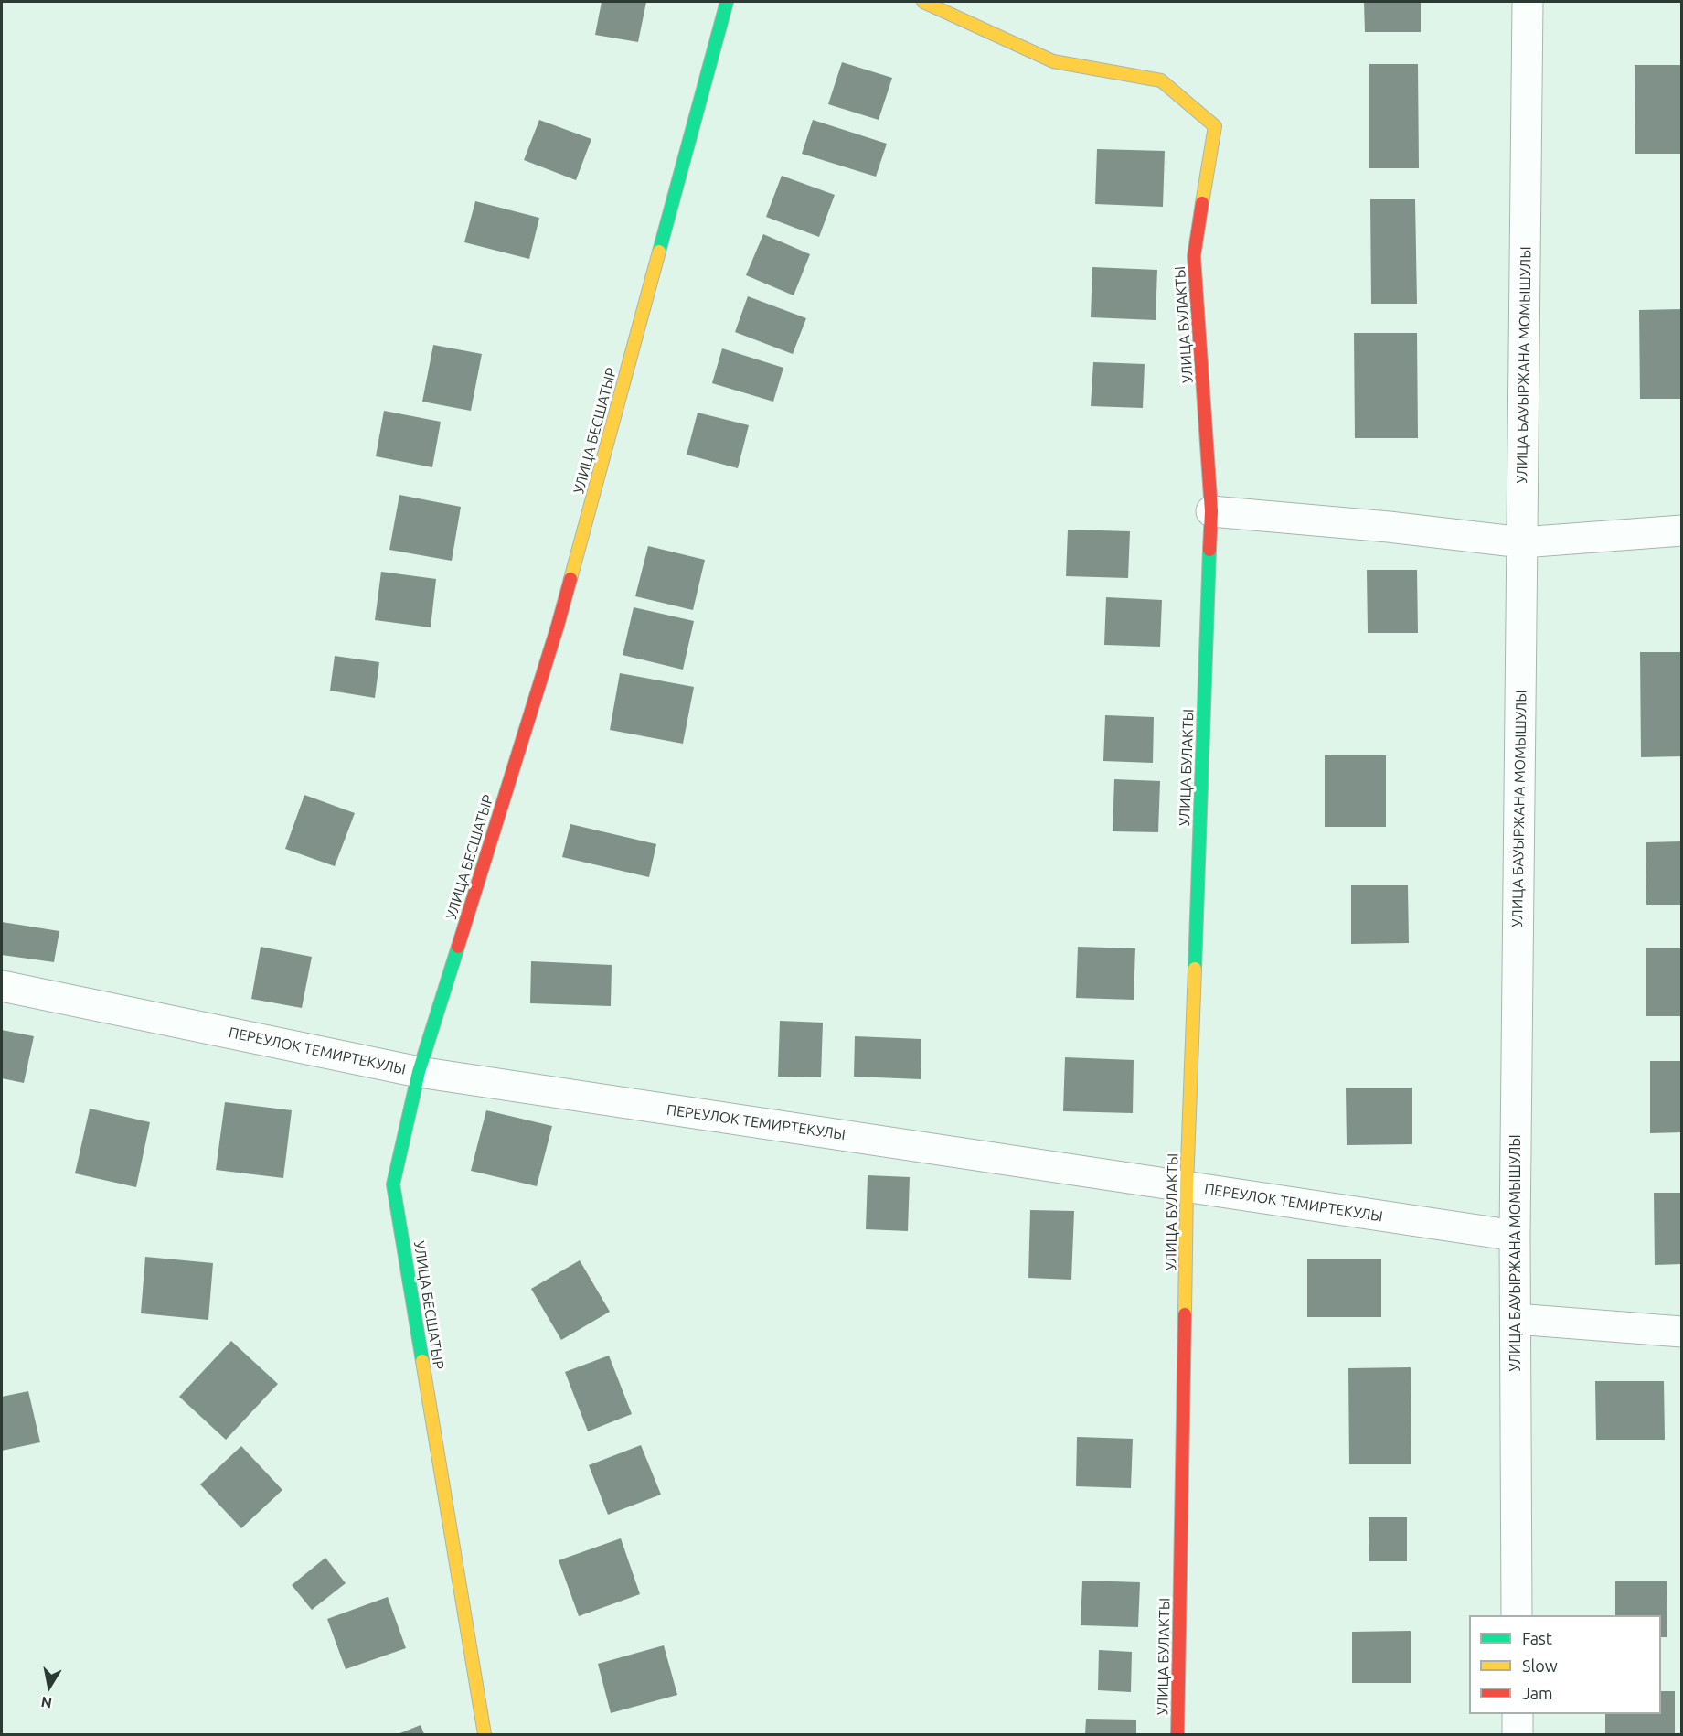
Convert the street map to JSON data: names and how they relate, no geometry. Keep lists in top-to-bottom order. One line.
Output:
{"streets":{"street":["УЛИЦА БУЛАКТЫ","УЛИЦА БАУЫРЖАНА МОМЫШУЛЫ","УЛИЦА БЕСШАТЫР","ПЕРЕУЛОК ТЕМИРТЕКУЛЫ"]},"crossings":[["УЛИЦА БУЛАКТЫ","ПЕРЕУЛОК ТЕМИРТЕКУЛЫ"],["УЛИЦА БАУЫРЖАНА МОМЫШУЛЫ","ПЕРЕУЛОК ТЕМИРТЕКУЛЫ"],["УЛИЦА БЕСШАТЫР","ПЕРЕУЛОК ТЕМИРТЕКУЛЫ"]],"legend":["Fast","Slow","Jam"],"north":"bottom"}
